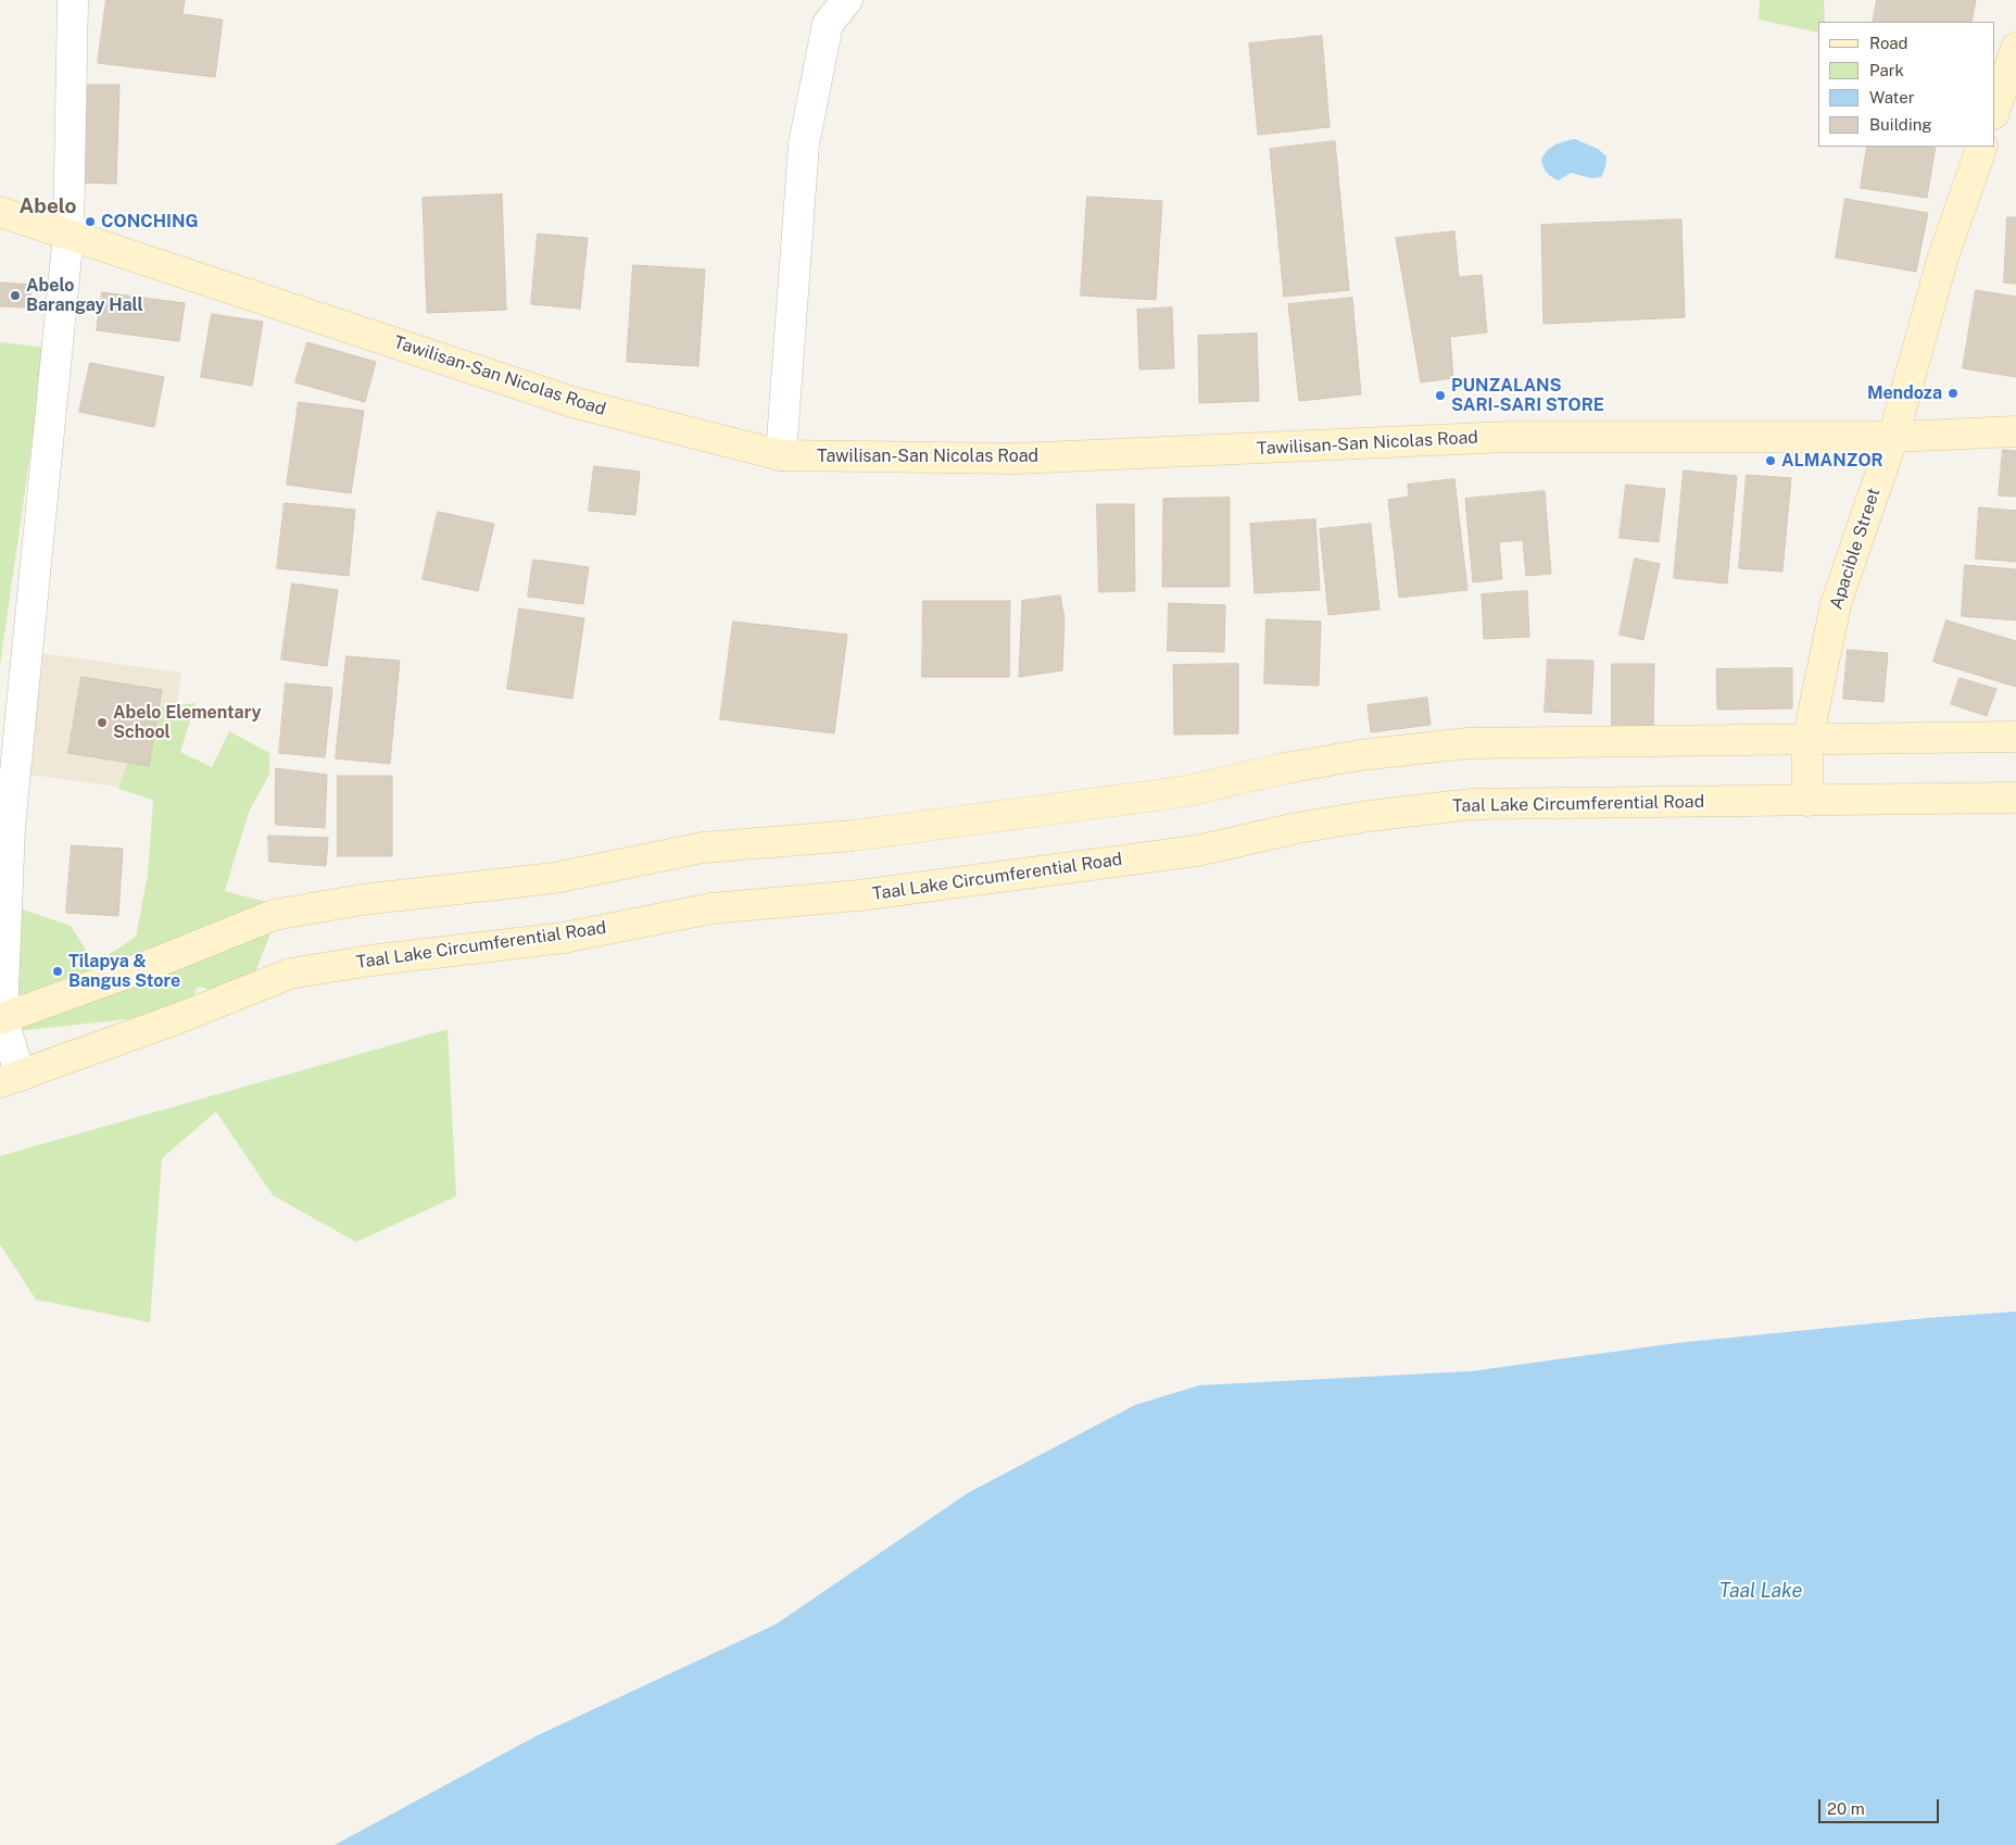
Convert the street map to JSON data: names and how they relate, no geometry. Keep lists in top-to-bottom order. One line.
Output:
{"streets":{"main road":["Tawilisan-San Nicolas Road","Apacible Street","Taal Lake Circumferential Road"]},"crossings":[["Tawilisan-San Nicolas Road","Apacible Street"],["Apacible Street","Taal Lake Circumferential Road"]],"districts":["Abelo"],"water":["Taal Lake"],"places":["CONCHING","Abelo Barangay Hall","Mendoza","PUNZALANS SARI-SARI STORE","ALMANZOR","Abelo Elementary School","Tilapya & Bangus Store"],"legend":["Road","Park","Water","Building"],"scale_bar":"20 m"}
